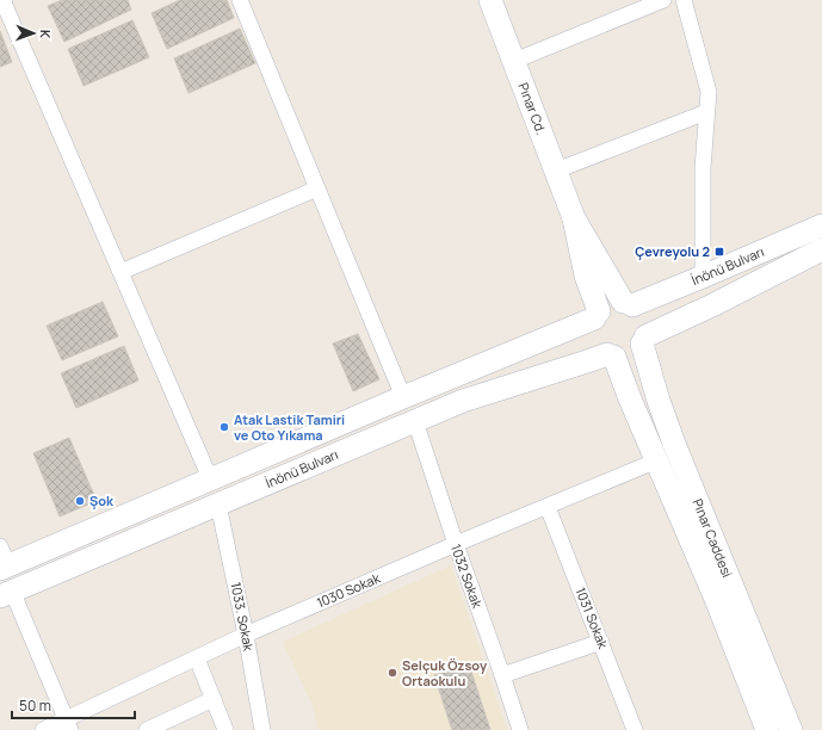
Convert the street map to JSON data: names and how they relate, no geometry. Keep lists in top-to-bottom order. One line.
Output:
{"streets":{"main road":["Pınar Cd.","İnönü Bulvarı","Pınar Caddesi"],"street":["1032 Sokak","1030 Sokak","1033. Sokak","1031 Sokak"]},"crossings":[["İnönü Bulvarı","Pınar Caddesi"],["İnönü Bulvarı","1032 Sokak"],["İnönü Bulvarı","1033. Sokak"],["Pınar Caddesi","1030 Sokak"],["1032 Sokak","1030 Sokak"],["1030 Sokak","1033. Sokak"],["1030 Sokak","1031 Sokak"]],"places":{"transit":["Çevreyolu 2"],"other":["Atak Lastik Tamiri ve Oto Yıkama","Şok","Selçuk Özsoy Ortaokulu"]},"scale_bar":"50 m","north":"right"}
